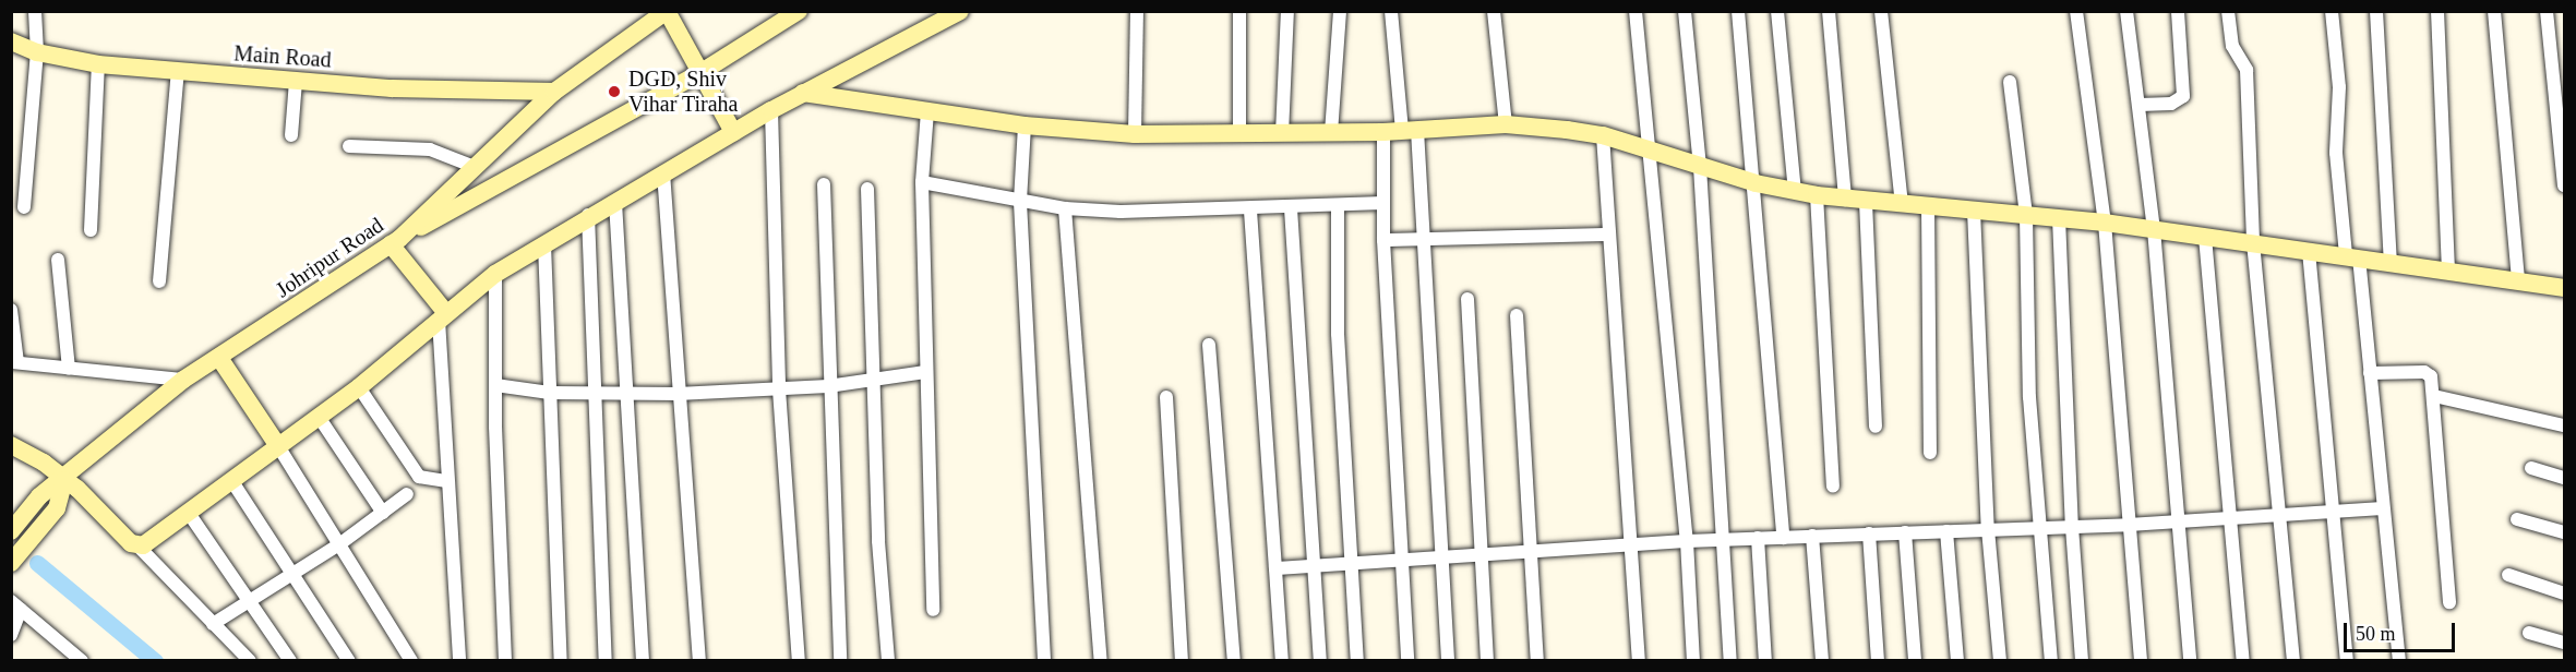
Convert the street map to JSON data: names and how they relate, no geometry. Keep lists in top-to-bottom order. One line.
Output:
{"streets":{"street":["Main Road","Johripur Road"]},"crossings":[["Main Road","Johripur Road"]],"places":["DGD, Shiv Vihar Tiraha"],"scale_bar":"50 m"}
